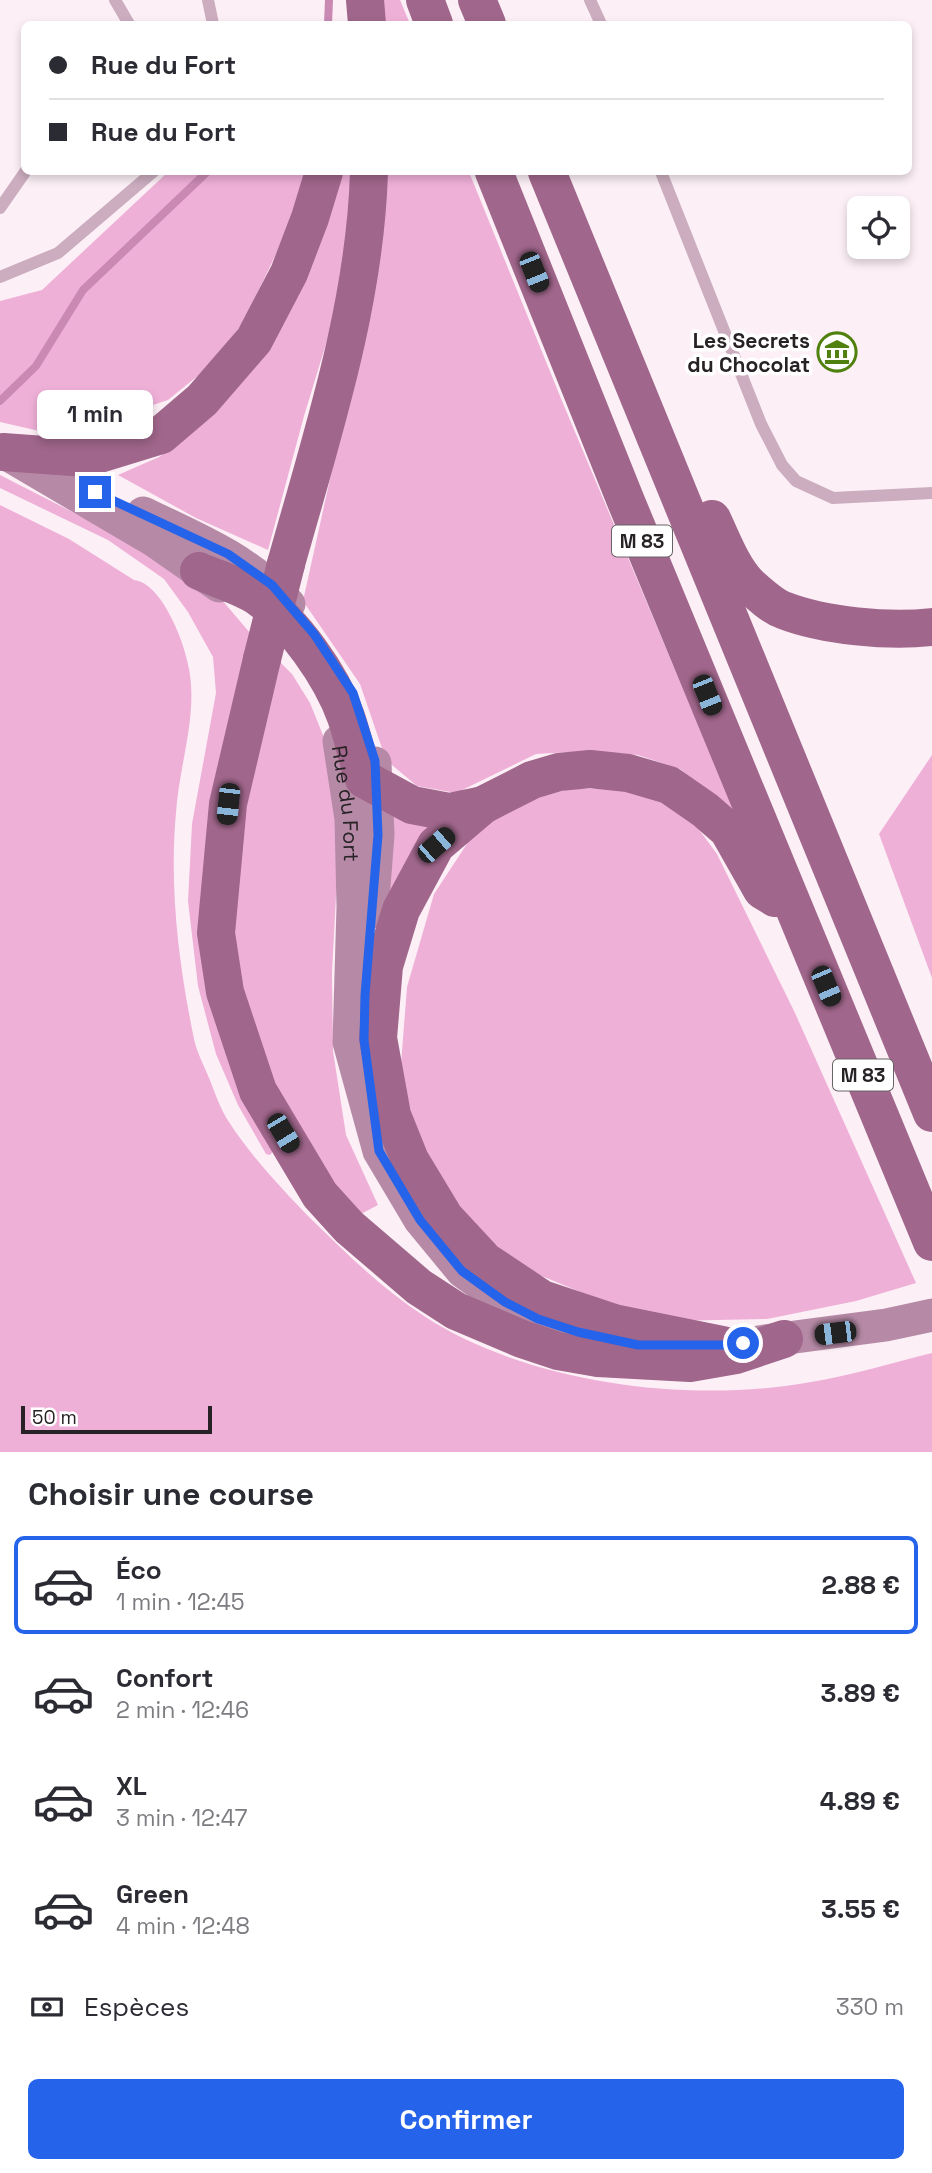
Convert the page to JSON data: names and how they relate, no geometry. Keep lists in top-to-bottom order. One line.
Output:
{"streets":{"highway":["M 83"],"main road":["Rue du Fort"]},"places":{"museum":["Les Secrets du Chocolat"]},"scale_bar":"50 m","page":{"banner":["Rue du Fort","Rue du Fort"],"bubble":"1 min","scale":"50 m","heading":"Choisir une course","list":[{"name":"Éco","note":"1 min · 12:45","value":"2.88 €"},{"name":"Confort","note":"2 min · 12:46","value":"3.89 €"},{"name":"XL","note":"3 min · 12:47","value":"4.89 €"},{"name":"Green","note":"4 min · 12:48","value":"3.55 €"}],"pay":["Espèces","330 m"],"buttons":"Confirmer"}}
